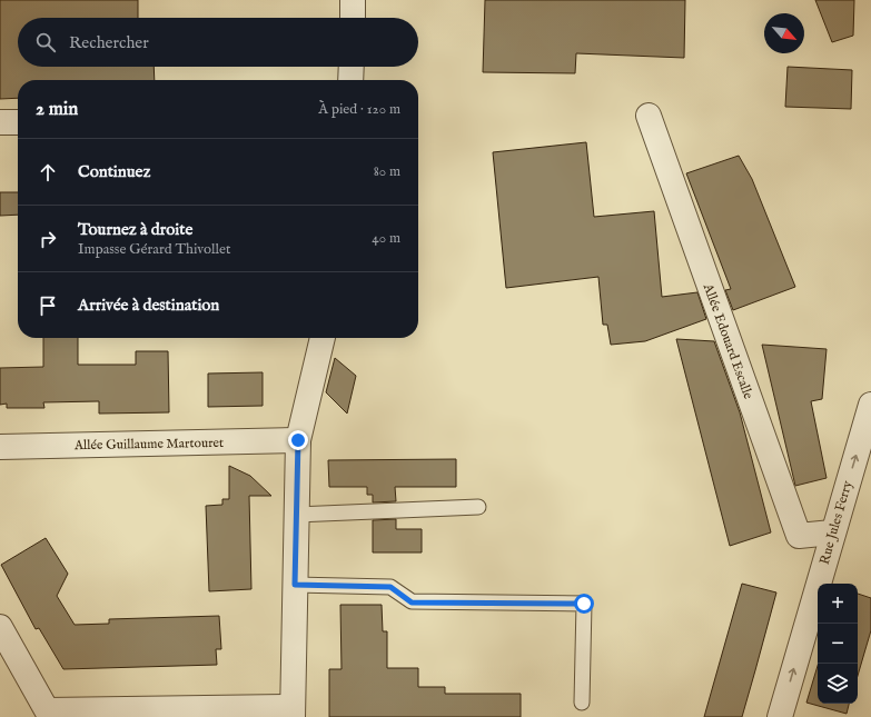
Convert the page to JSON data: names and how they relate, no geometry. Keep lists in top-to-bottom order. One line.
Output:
{"streets":{"street":["Allée Edouard Escalle","Allée Guillaume Martouret","Rue Jules Ferry"]},"crossings":[["Allée Edouard Escalle","Rue Jules Ferry"]],"one_way":["Rue Jules Ferry"],"north":"bottom right","page":{"search":"Rechercher","heading":["2 min","À pied · 120 m"],"list":[["Continuez","80 m"],["Tournez à droite","Impasse Gérard Thivollet","40 m"],"Arrivée à destination"],"map_buttons":["+","−"]}}
